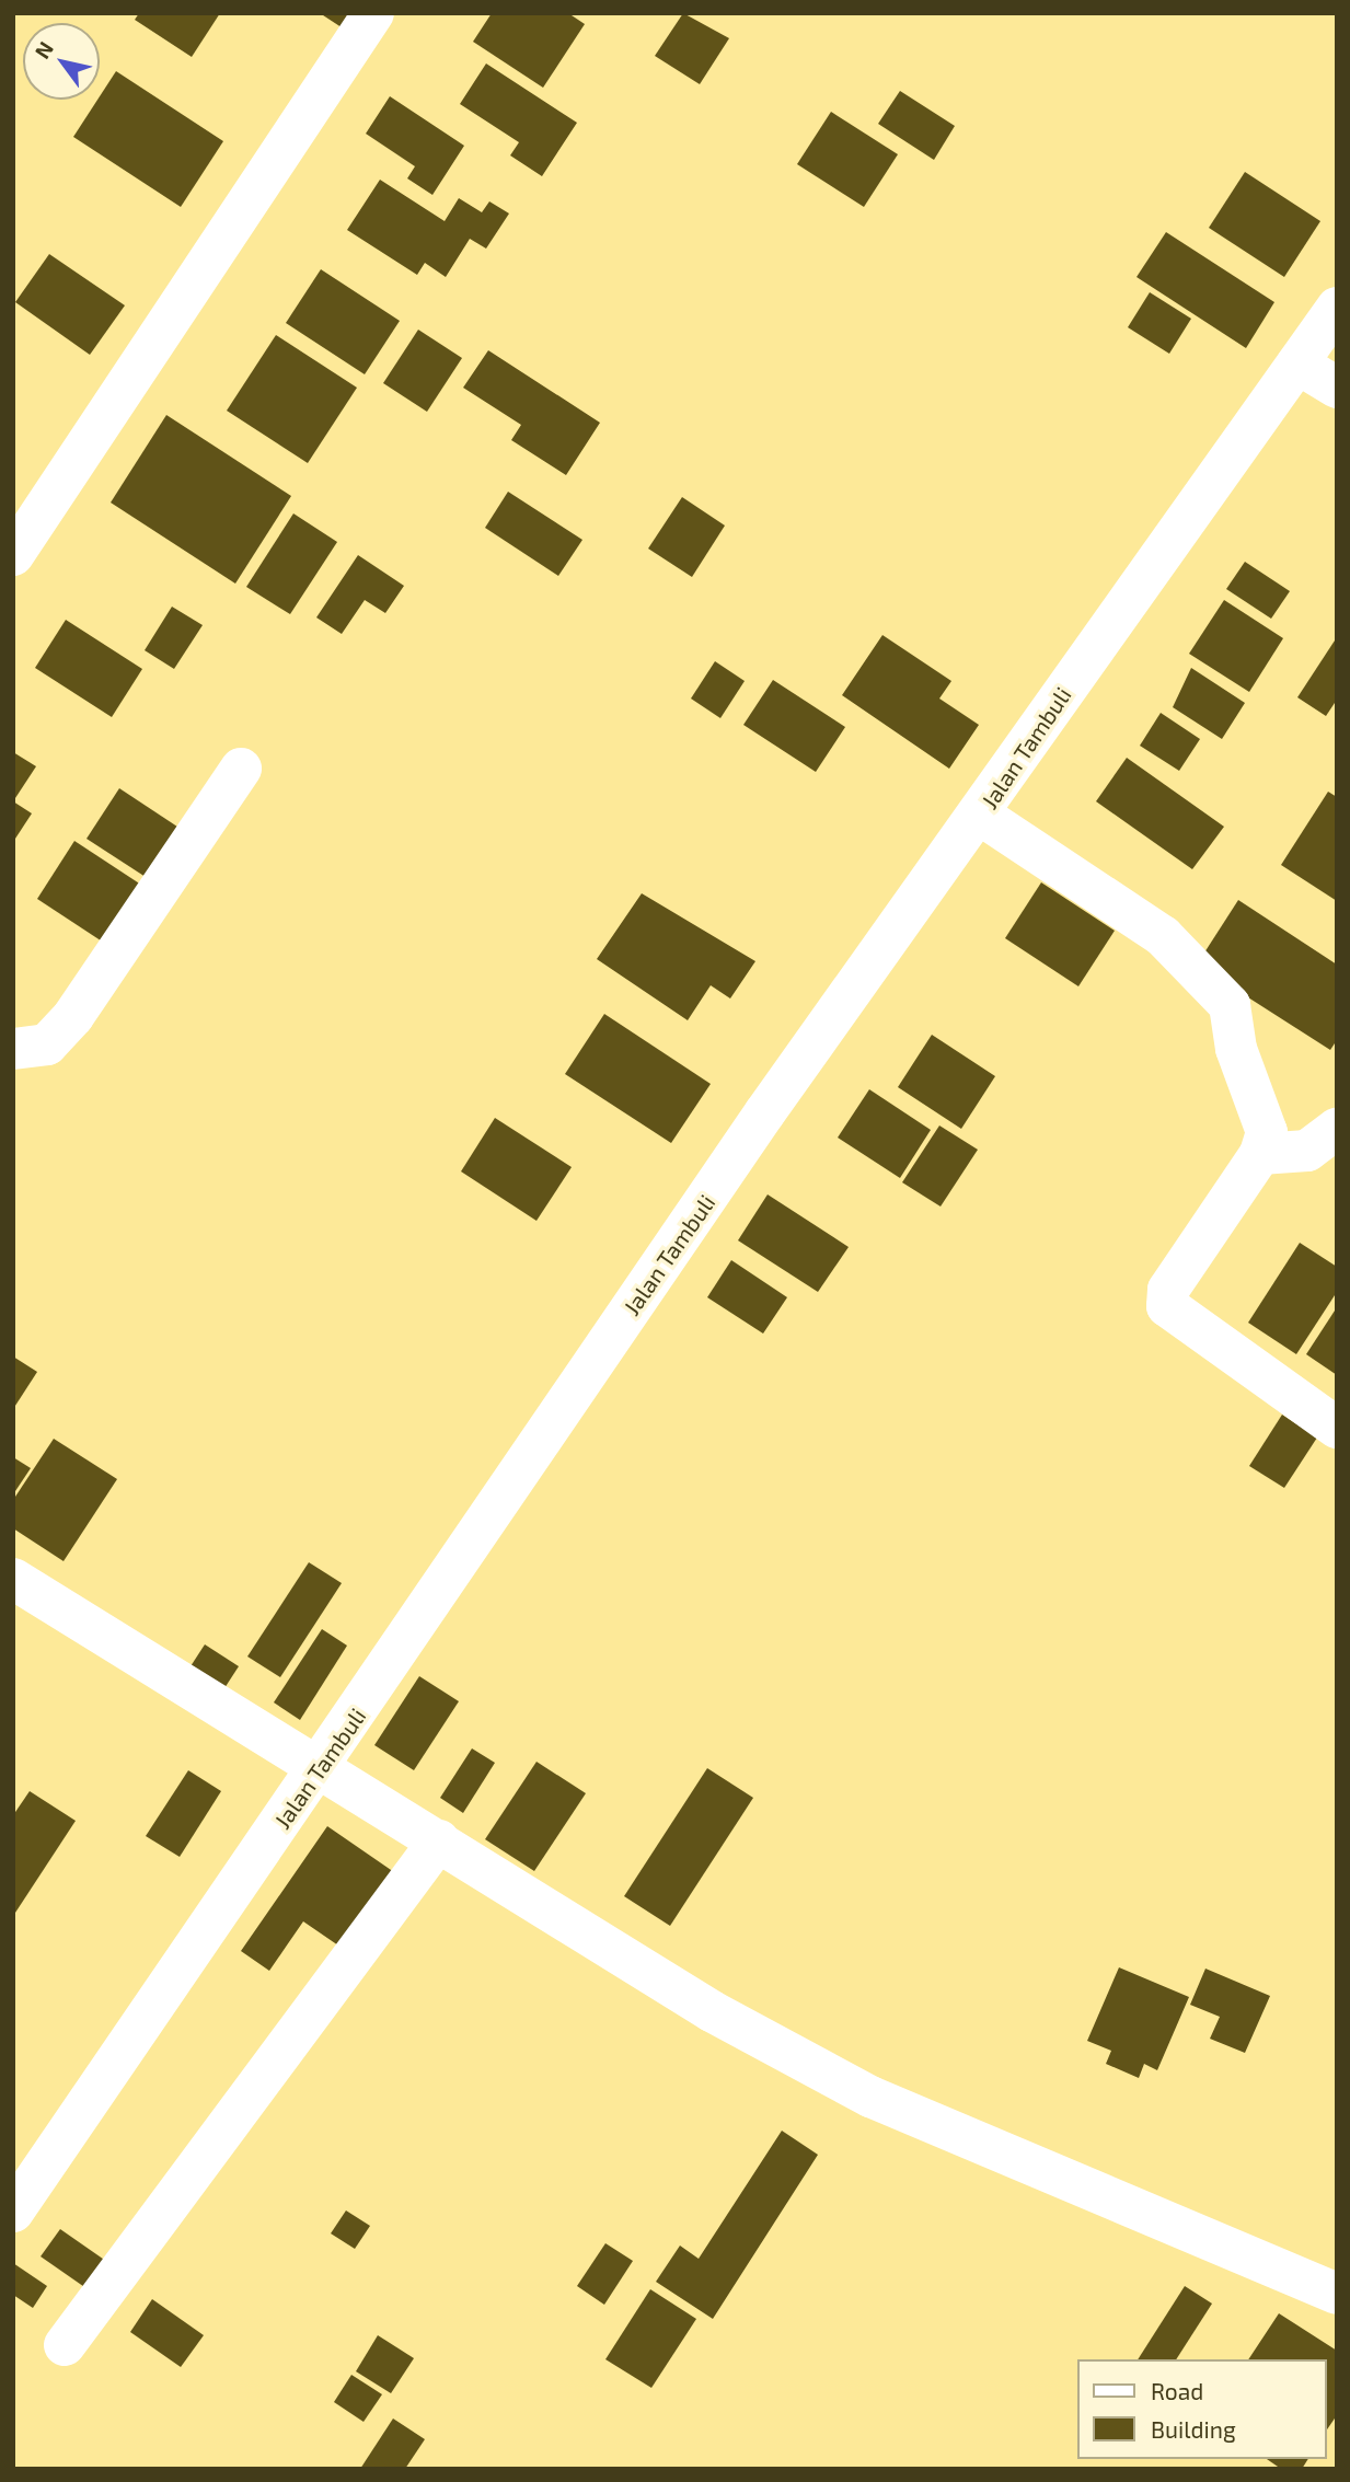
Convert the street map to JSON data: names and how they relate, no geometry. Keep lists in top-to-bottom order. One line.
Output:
{"streets":{"street":["Jalan Tambuli"]},"legend":["Road","Building"],"north":"top left"}
